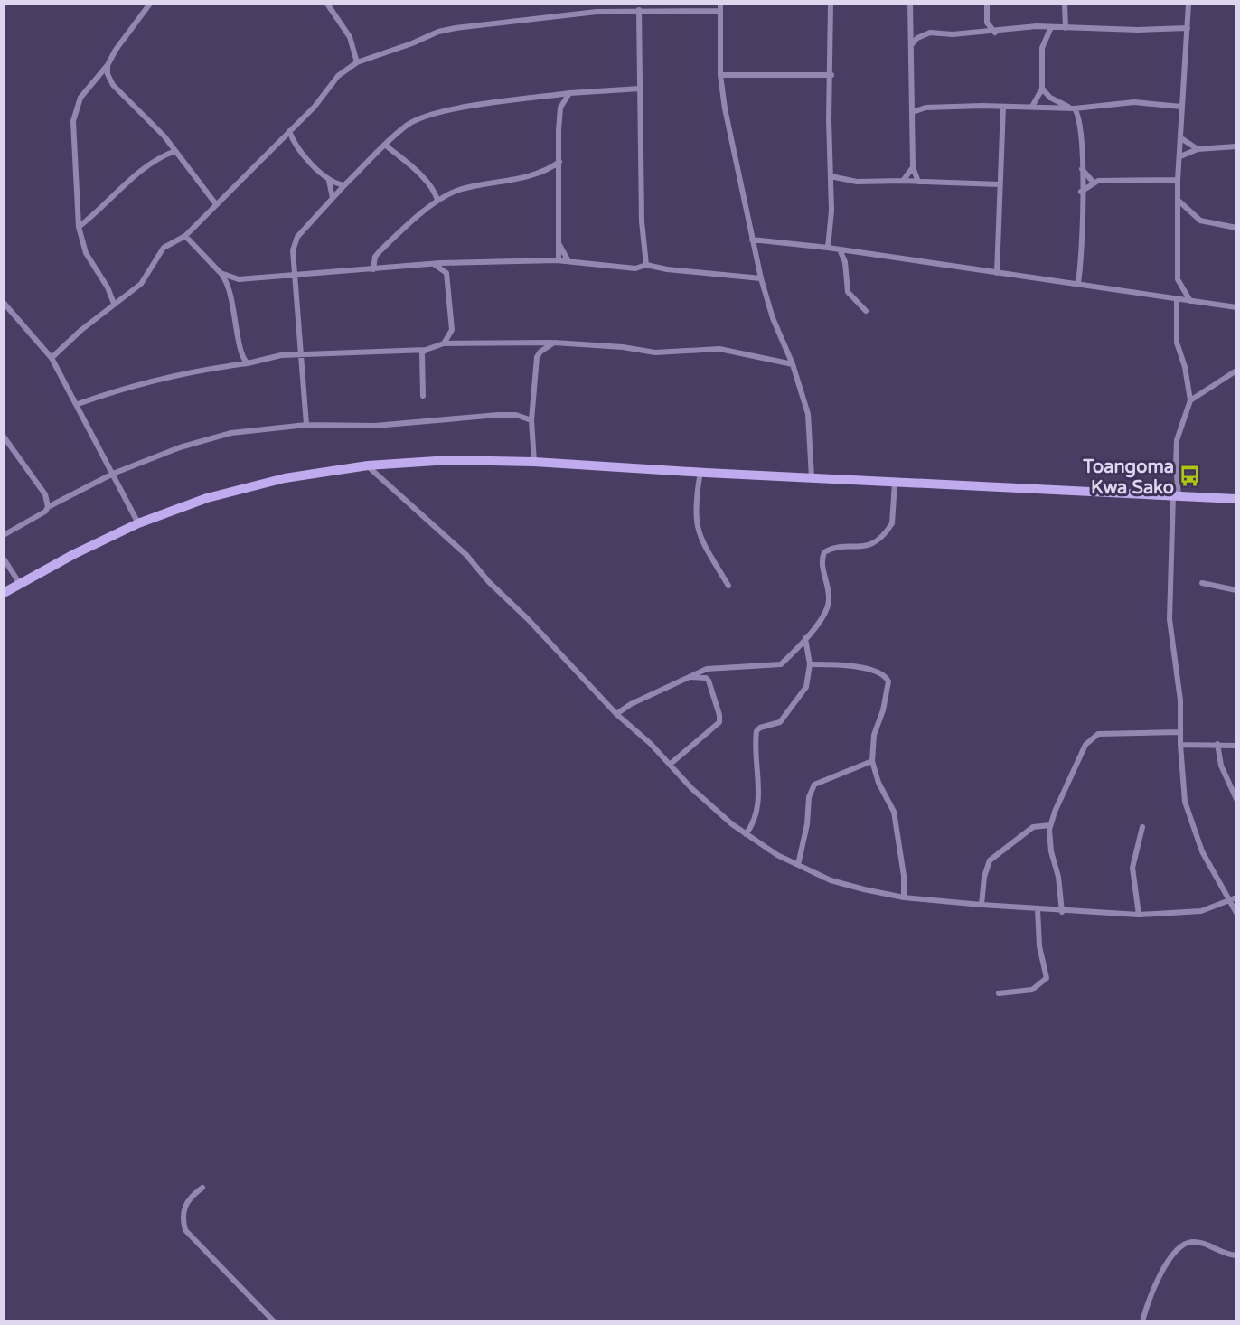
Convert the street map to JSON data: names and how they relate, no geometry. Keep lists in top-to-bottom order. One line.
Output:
{"places":{"bus stop":["Toangoma Kwa Sako"]}}
